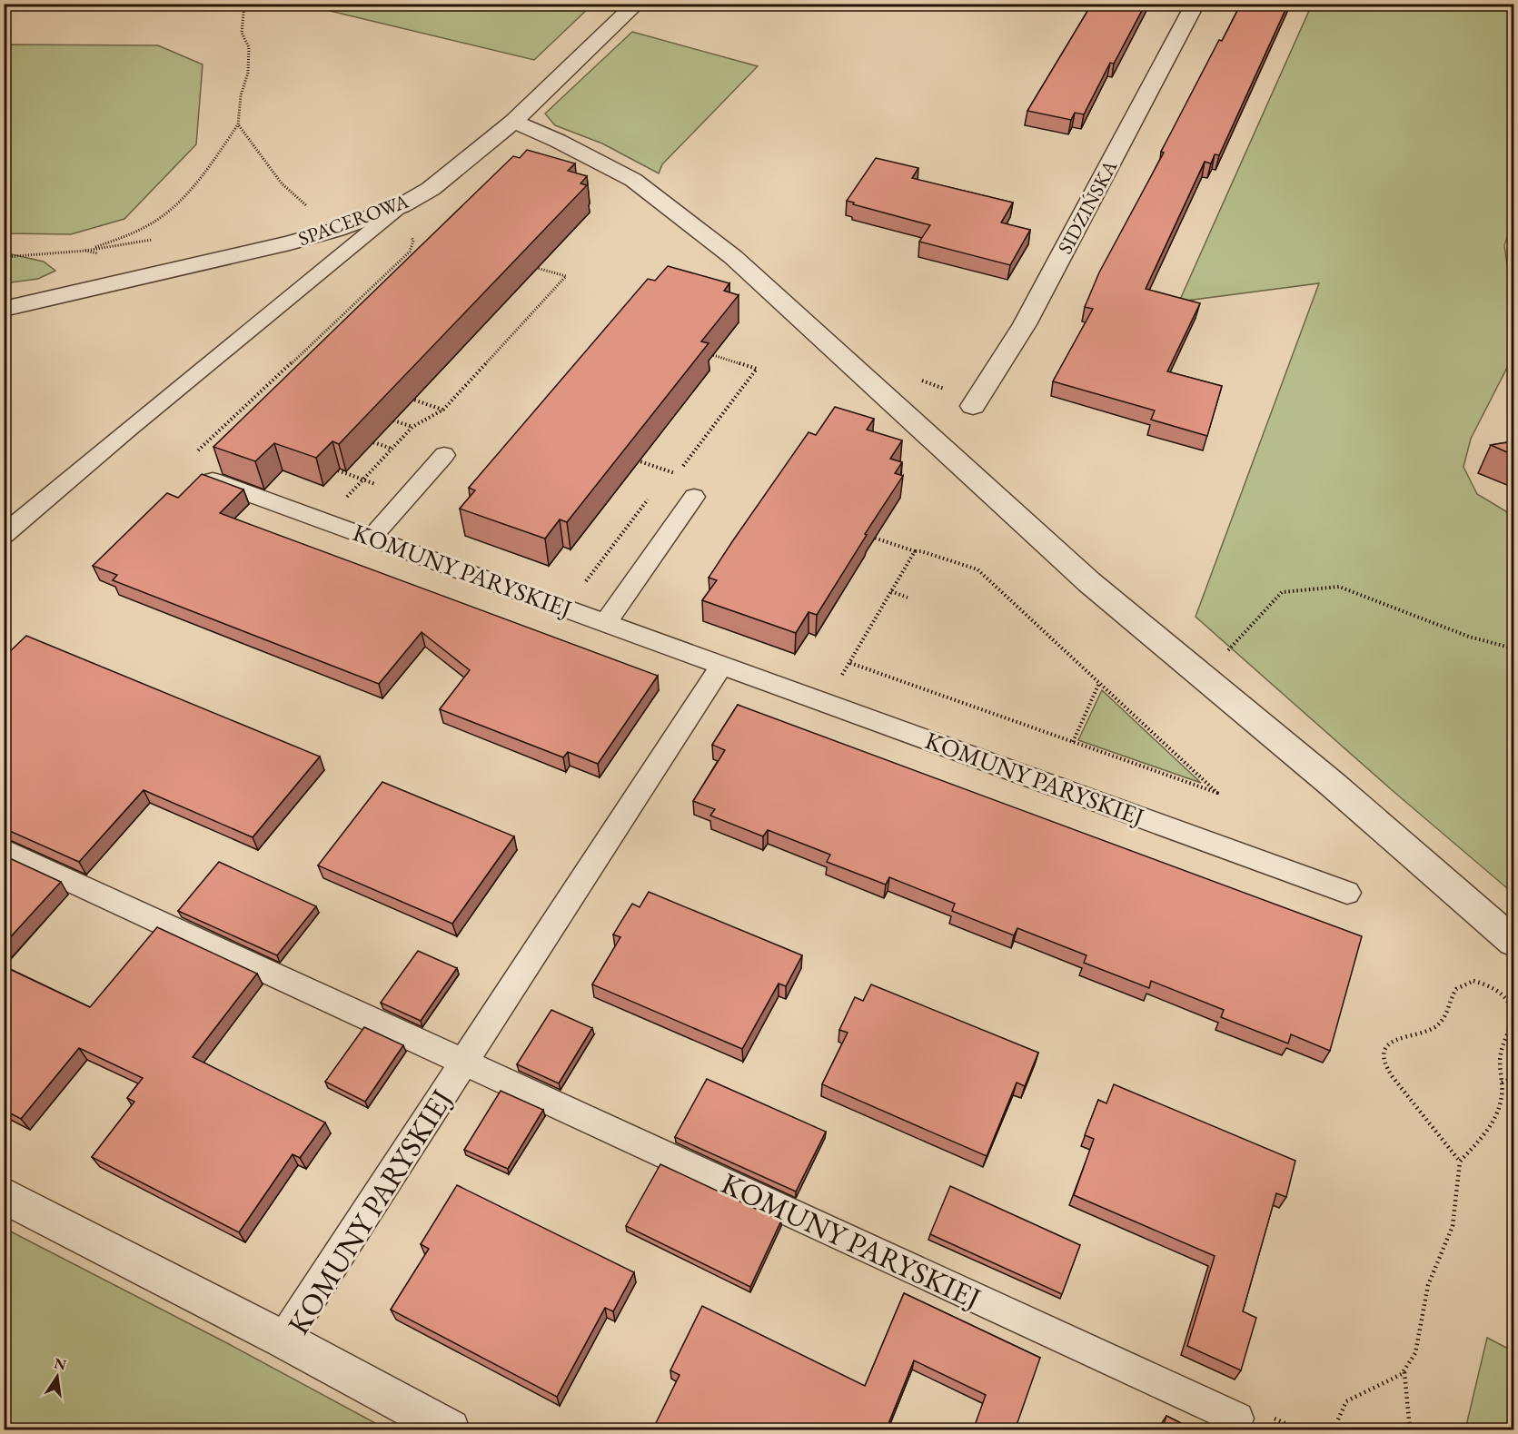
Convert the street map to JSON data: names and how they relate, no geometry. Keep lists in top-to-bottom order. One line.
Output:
{"streets":{"street":["SIDZIŃSKA","SPACEROWA","KOMUNY PARYSKIEJ"]},"north":"top"}
